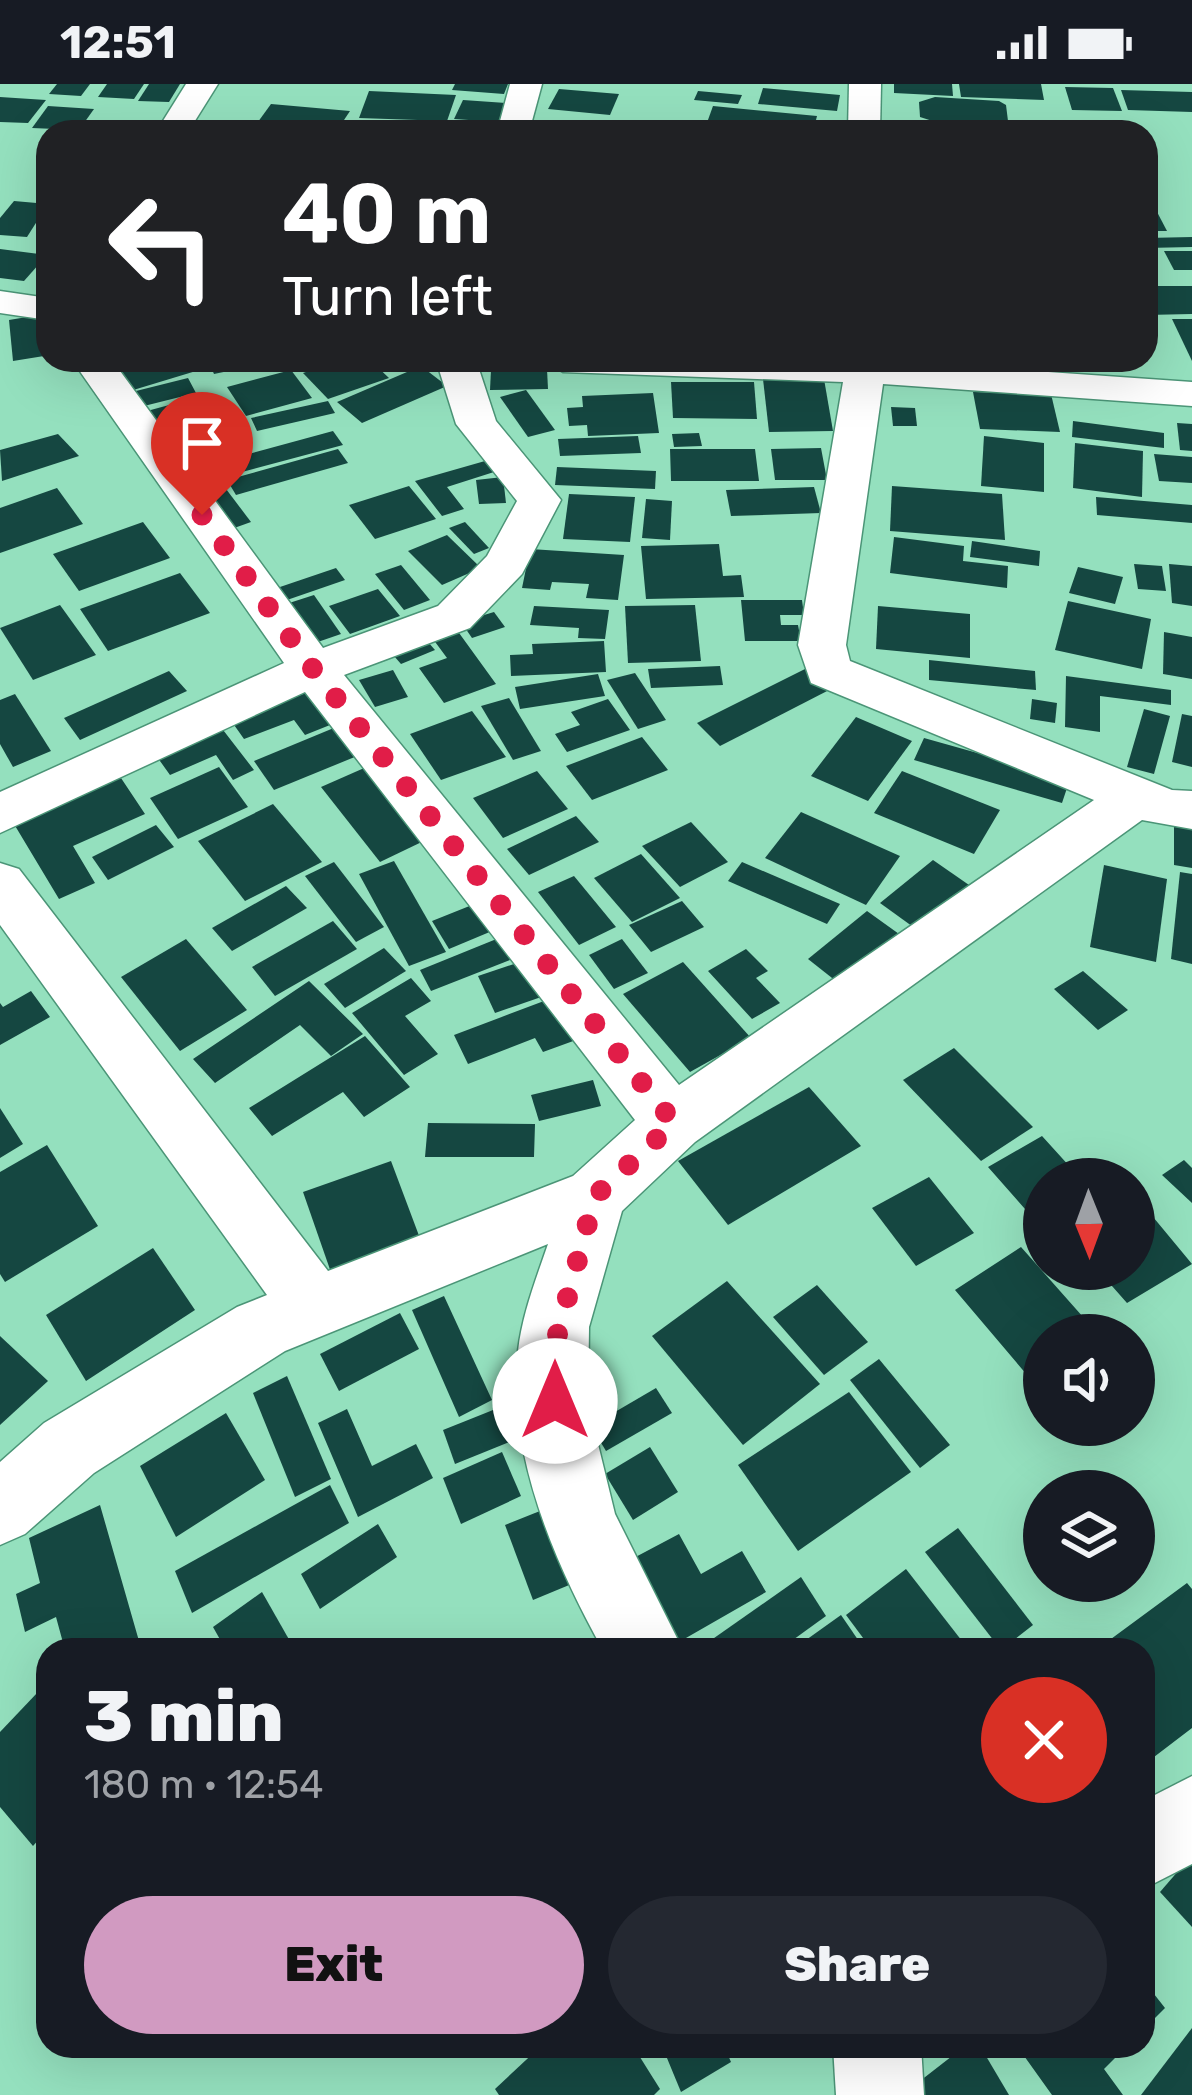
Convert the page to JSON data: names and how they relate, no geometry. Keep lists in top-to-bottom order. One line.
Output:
{"north":"bottom","page":{"status":"12:51","turn":["40 m","Turn left"],"heading":["3 min","180 m · 12:54"],"buttons":["Exit","Share"]}}
